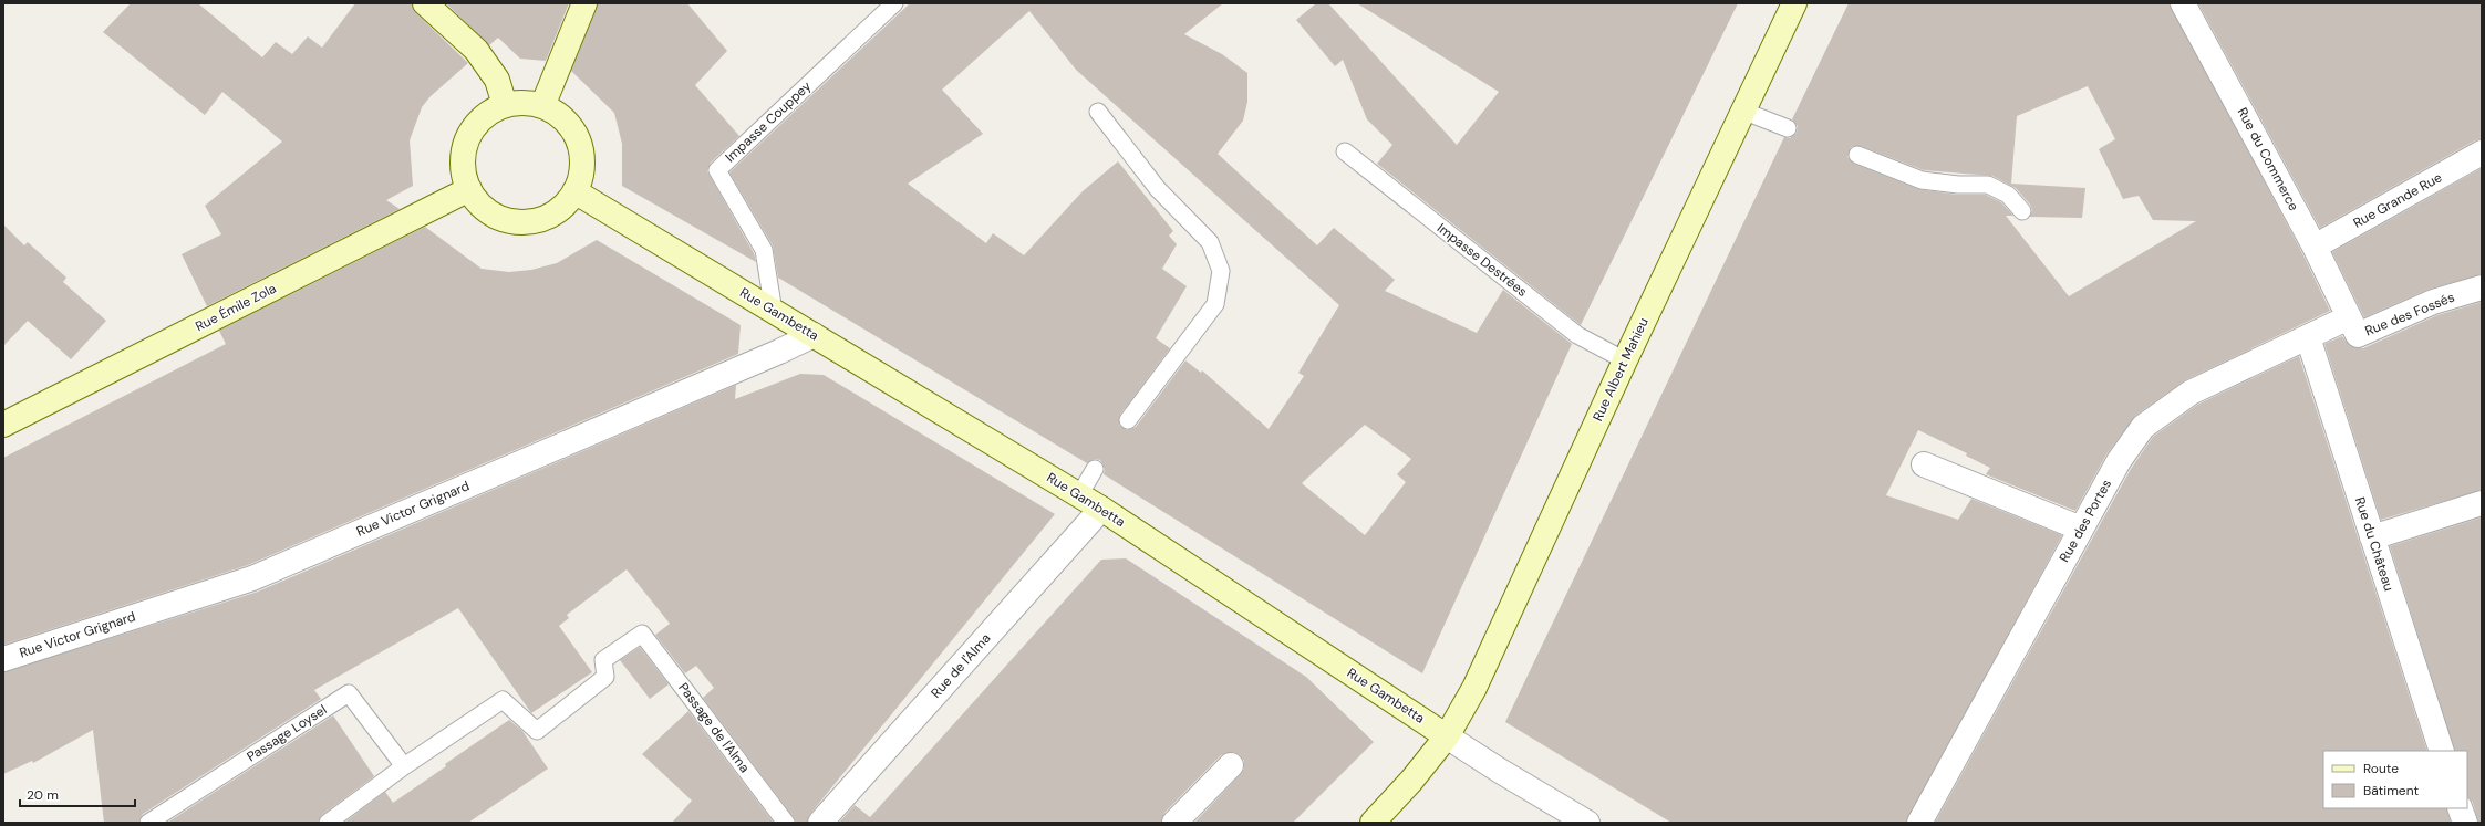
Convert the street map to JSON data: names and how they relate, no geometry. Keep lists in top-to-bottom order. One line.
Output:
{"streets":{"street":["Rue du Commerce","Rue Grande Rue","Rue Émile Zola","Rue Gambetta","Rue des Fossés","Rue Albert Mahieu","Rue Victor Grignard","Rue des Portes","Rue du Château","Rue de l'Alma"],"lane":["Impasse Couppey","Impasse Destrées","Passage de l'Alma","Passage Loysel"]},"crossings":[["Impasse Couppey","Rue Gambetta"],["Rue du Commerce","Rue Grande Rue"],["Rue du Commerce","Rue des Fossés"],["Rue du Commerce","Rue des Portes"],["Impasse Destrées","Rue Albert Mahieu"],["Rue Émile Zola","Rue Gambetta"],["Rue Gambetta","Rue Albert Mahieu"],["Rue Gambetta","Rue Victor Grignard"],["Rue Gambetta","Rue de l'Alma"],["Rue des Fossés","Rue des Portes"],["Rue des Portes","Rue du Château"],["Passage de l'Alma","Passage Loysel"]],"legend":["Route","Bâtiment"],"scale_bar":"20 m"}
